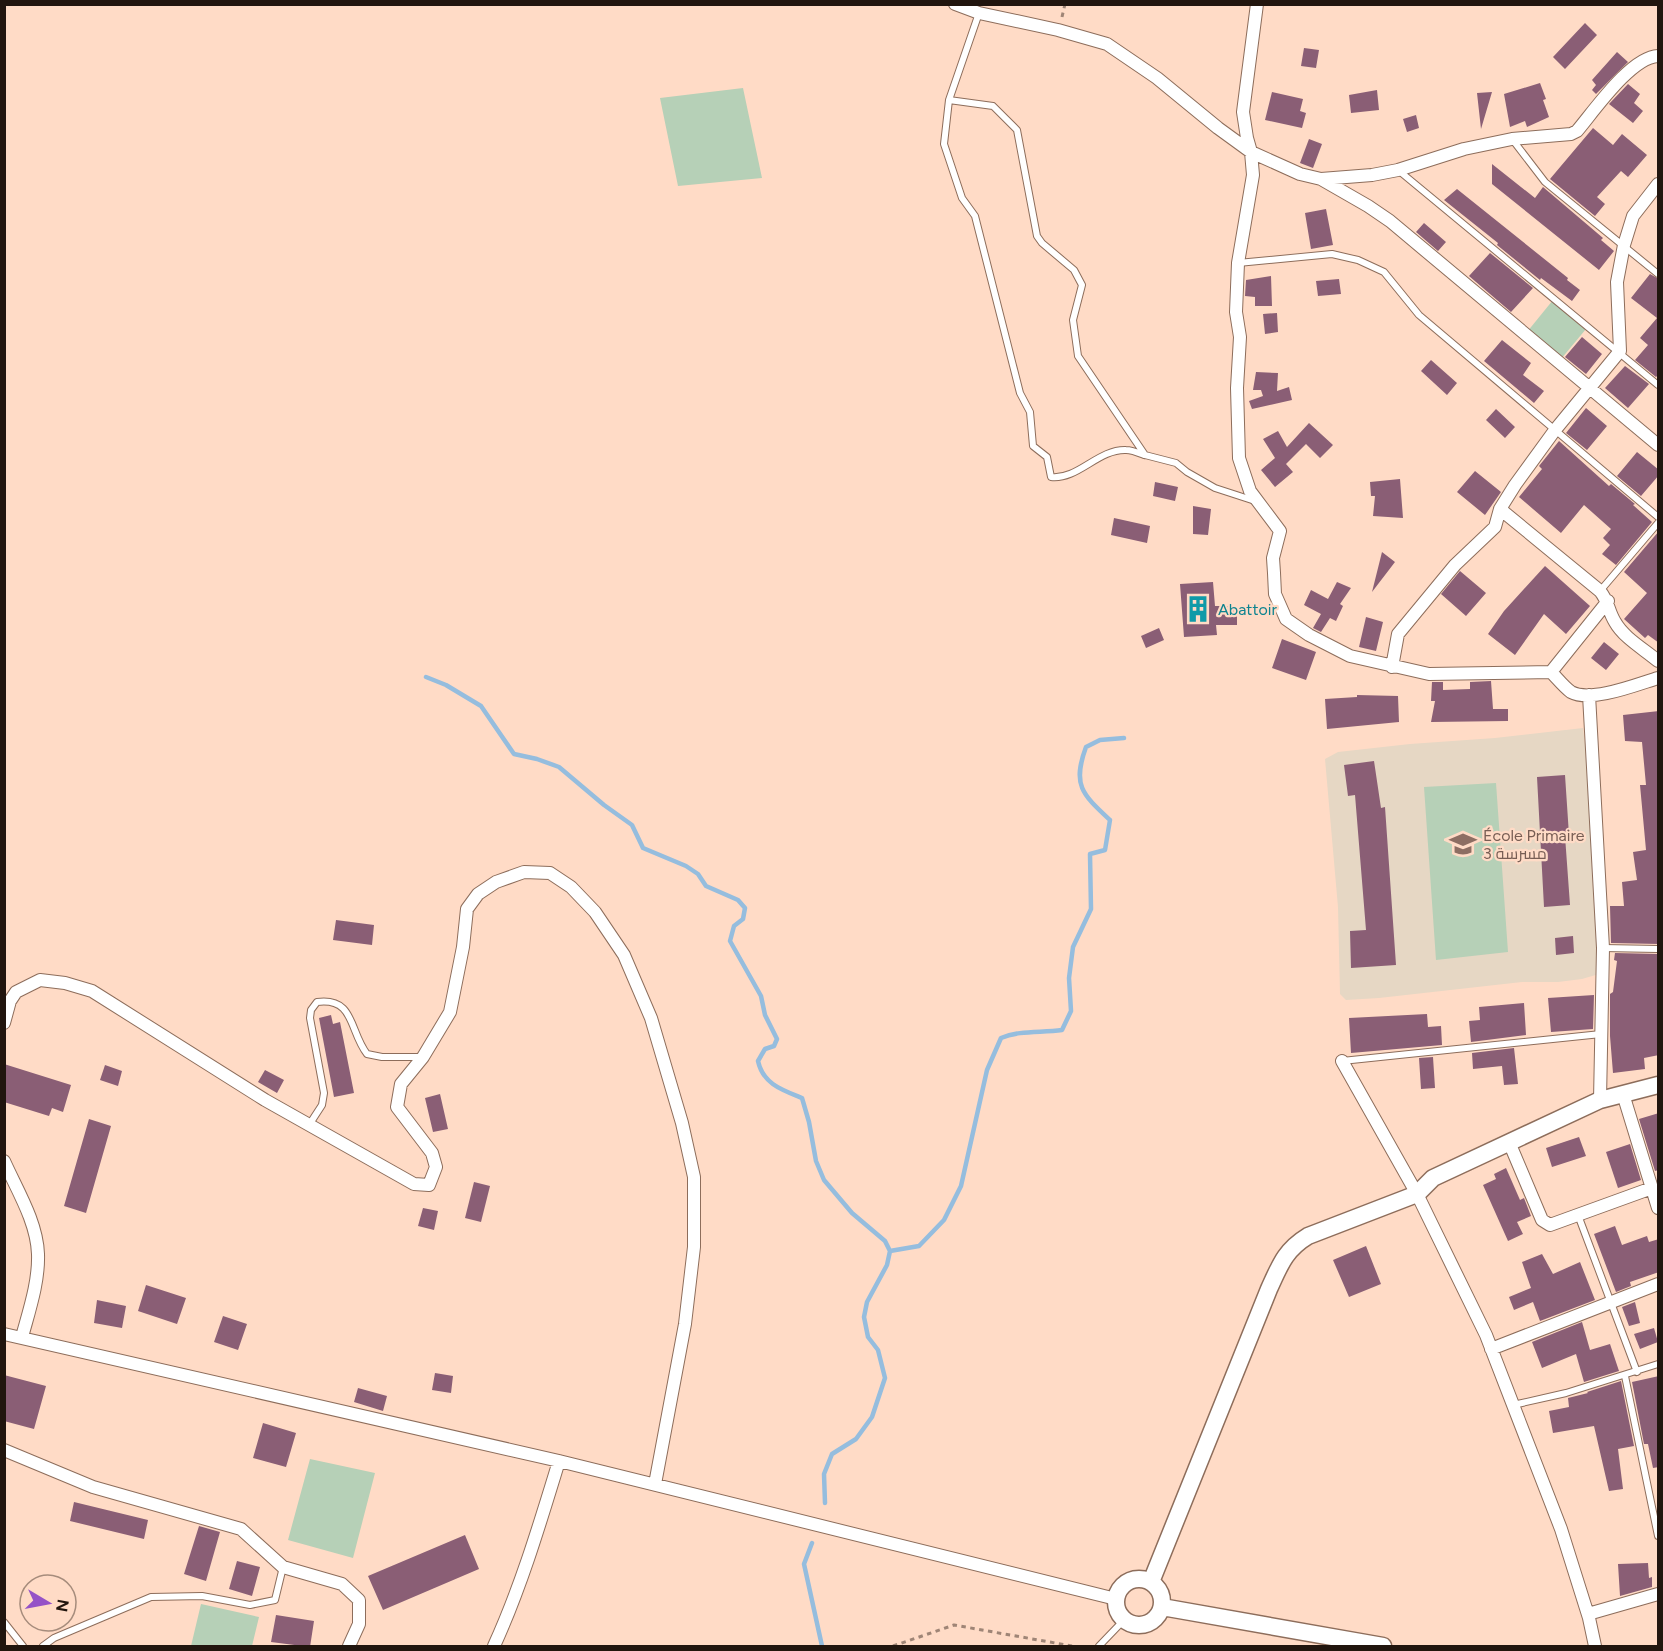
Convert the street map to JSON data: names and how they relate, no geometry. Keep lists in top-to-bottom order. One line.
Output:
{"places":{"building":["Abattoir"],"school or university":["École Primaire 3 مسرسة"]},"north":"right"}
